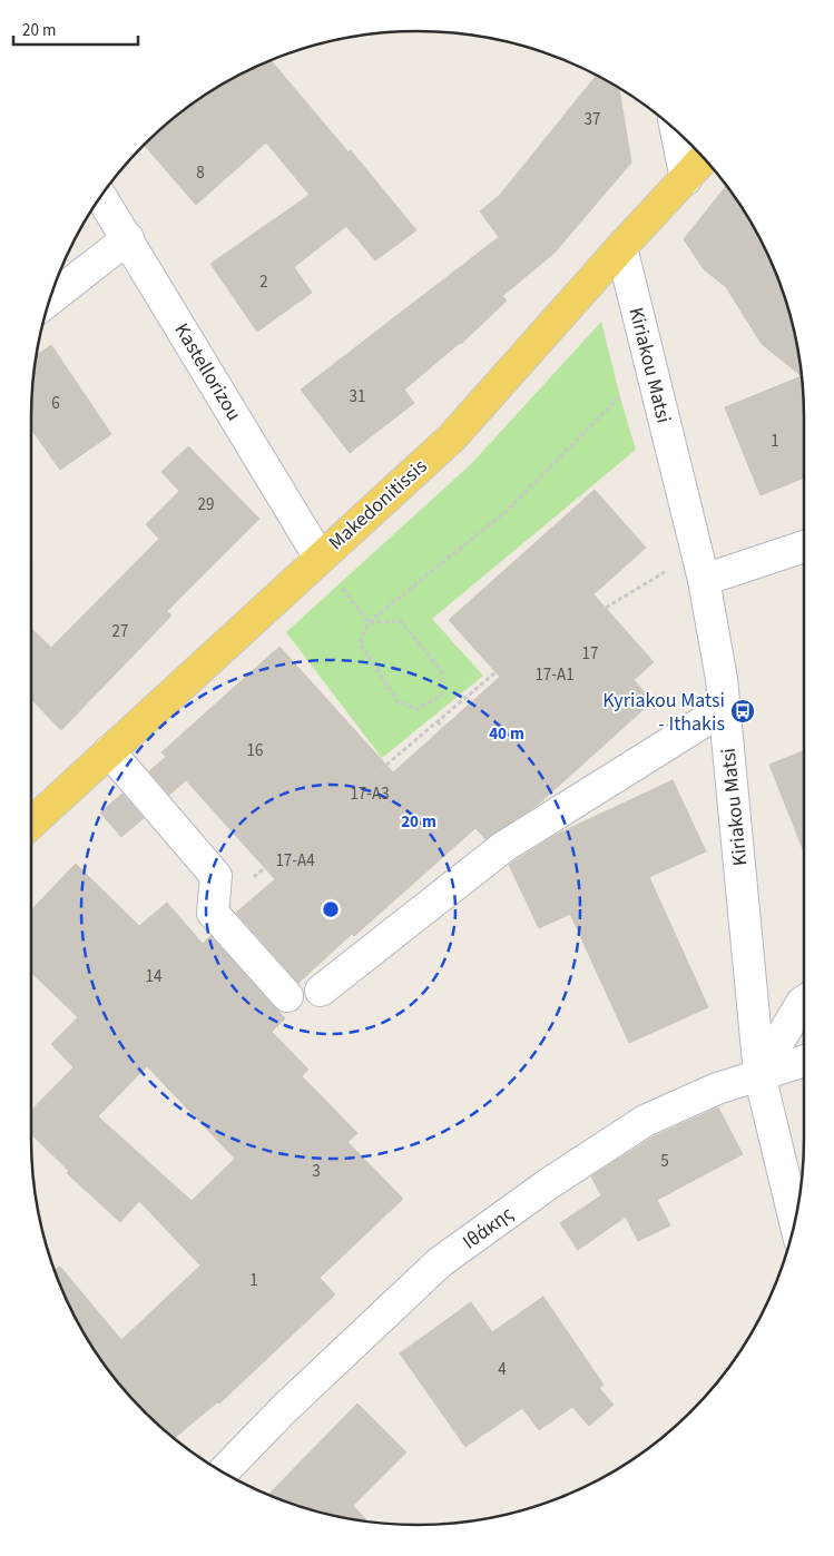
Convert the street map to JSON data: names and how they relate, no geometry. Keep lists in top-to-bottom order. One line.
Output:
{"streets":{"main road":["Makedonitissis"],"street":["Kiriakou Matsi","Kastellorizou","Ιθάκης"]},"crossings":[["Kiriakou Matsi","Makedonitissis"],["Kiriakou Matsi","Ιθάκης"],["Kastellorizou","Makedonitissis"]],"places":{"bus stop":["Kyriakou Matsi - Ithakis"]},"house_numbers":["37","8","2","31","6","1","29","27","17","17-A1","16","17-A3","17-A4","14","5","3","1","4"],"scale_bar":"20 m","rings":["40 m","20 m"]}
